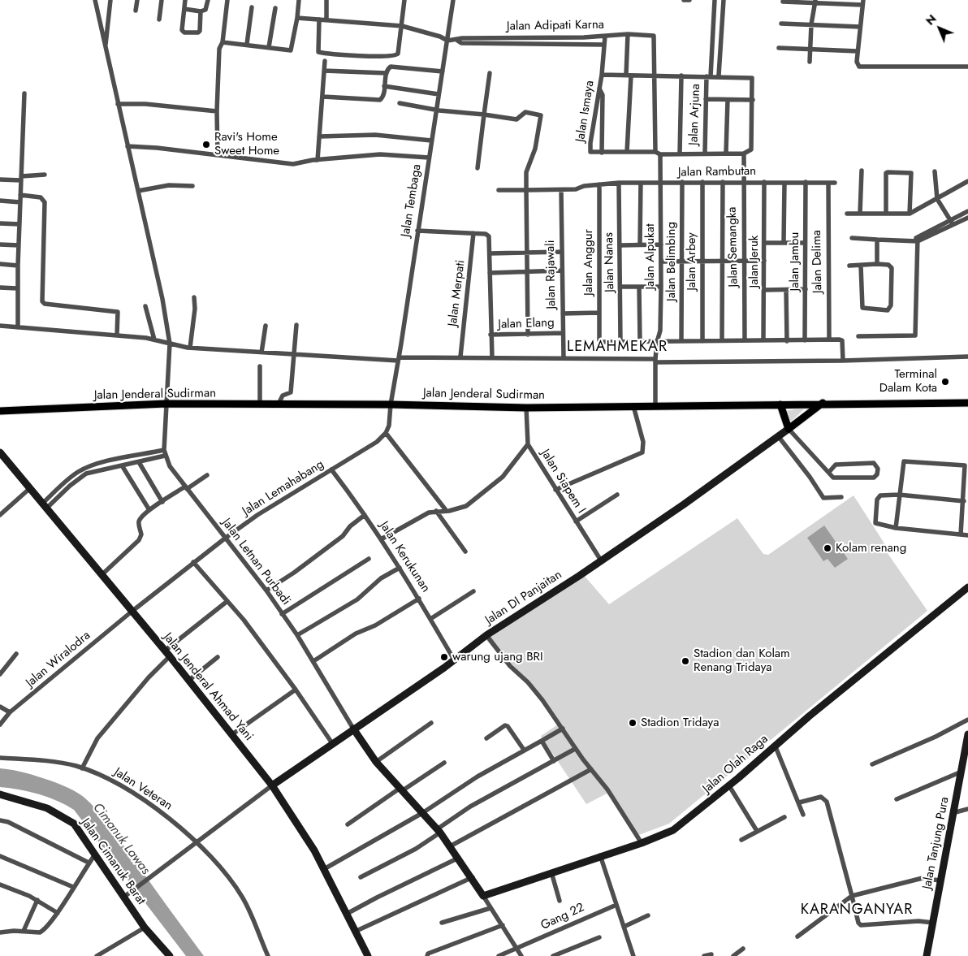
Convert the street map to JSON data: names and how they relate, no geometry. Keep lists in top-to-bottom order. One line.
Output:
{"streets":{"main road":["Jalan Jenderal Sudirman"],"street":["Jalan Adipati Karna","Jalan Ismaya","Jalan Arjuna","Jalan Rambutan","Jalan Tembaga","Jalan Semangka","Jalan Alpukat","Jalan Belimbing","Jalan Arbey","Jalan Jeruk","Jalan Jambu","Jalan Delima","Jalan Anggur","Jalan Nanas","Jalan Rajawali","Jalan Merpati","Jalan Elang","Jalan Siapem I","Jalan Lemahabang","Jalan Kerukunan","Jalan Letnan Purbadi","Jalan DI Panjaitan","Jalan Wiralodra","Jalan Jenderal Ahmad Yani","Jalan Olah Raga","Jalan Veteran","Jalan Tanjung Pura","Jalan Cimanuk Barat","Gang 22"]},"crossings":[["Jalan Adipati Karna","Jalan Ismaya"],["Jalan Adipati Karna","Jalan Tembaga"],["Jalan Adipati Karna","Jalan Alpukat"],["Jalan Rambutan","Jalan Semangka"],["Jalan Rambutan","Jalan Alpukat"],["Jalan Rambutan","Jalan Belimbing"],["Jalan Rambutan","Jalan Arbey"],["Jalan Rambutan","Jalan Jeruk"],["Jalan Rambutan","Jalan Jambu"],["Jalan Rambutan","Jalan Delima"],["Jalan Rambutan","Jalan Anggur"],["Jalan Rambutan","Jalan Nanas"],["Jalan Rambutan","Jalan Rajawali"],["Jalan Tembaga","Jalan Jenderal Sudirman"],["Jalan Alpukat","Jalan Jenderal Sudirman"],["Jalan Anggur","Jalan Nanas"],["Jalan Rajawali","Jalan Elang"],["Jalan Jenderal Sudirman","Jalan Siapem I"],["Jalan Siapem I","Jalan DI Panjaitan"],["Jalan Lemahabang","Jalan Kerukunan"],["Jalan Lemahabang","Jalan Letnan Purbadi"],["Jalan Lemahabang","Jalan Wiralodra"],["Jalan Lemahabang","Jalan Jenderal Ahmad Yani"],["Jalan Kerukunan","Jalan DI Panjaitan"],["Jalan Letnan Purbadi","Jalan DI Panjaitan"],["Jalan DI Panjaitan","Jalan Jenderal Ahmad Yani"],["Jalan Wiralodra","Jalan Jenderal Ahmad Yani"]],"districts":["LEMAHMEKAR","KARANGANYAR"],"water":["Cimanuk Lawas"],"places":["Ravi's Home Sweet Home","Terminal Dalam Kota","Kolam renang","warung ujang BRI","Stadion dan Kolam Renang Tridaya","Stadion Tridaya"],"north":"top left"}
